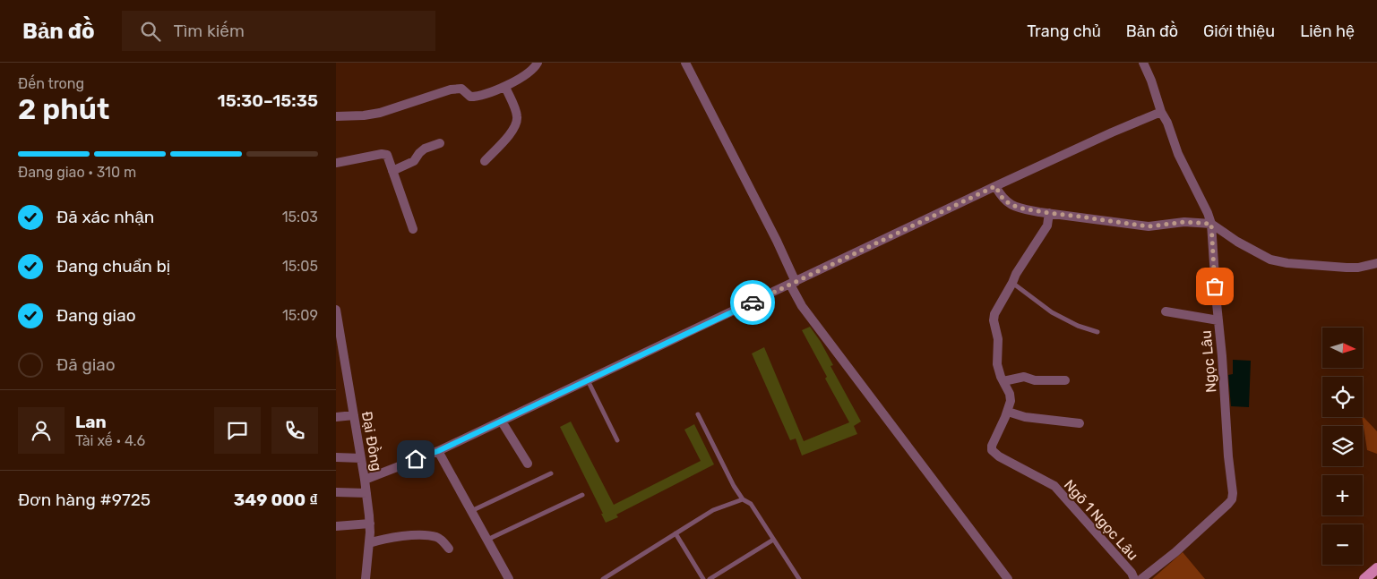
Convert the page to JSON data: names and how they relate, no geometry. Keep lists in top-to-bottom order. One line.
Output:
{"streets":{"street":["Ngọc Lâu","Đại Đồng","Ngõ 1 Ngọc Lâu"]},"north":"right","page":{"header":"Bản đồ","search":"Tìm kiếm","nav":["Trang chủ","Bản đồ","Giới thiệu","Liên hệ"],"heading":["2 phút","Đến trong","15:30–15:35"],"panel":["Lan","Tài xế · 4.6","Đơn hàng #9725","349 000 ₫"],"bar":"Đang giao · 310 m","list":[["Đã xác nhận","15:03"],["Đang chuẩn bị","15:05"],["Đang giao","15:09"],"Đã giao"],"map_buttons":["+","−"]}}
